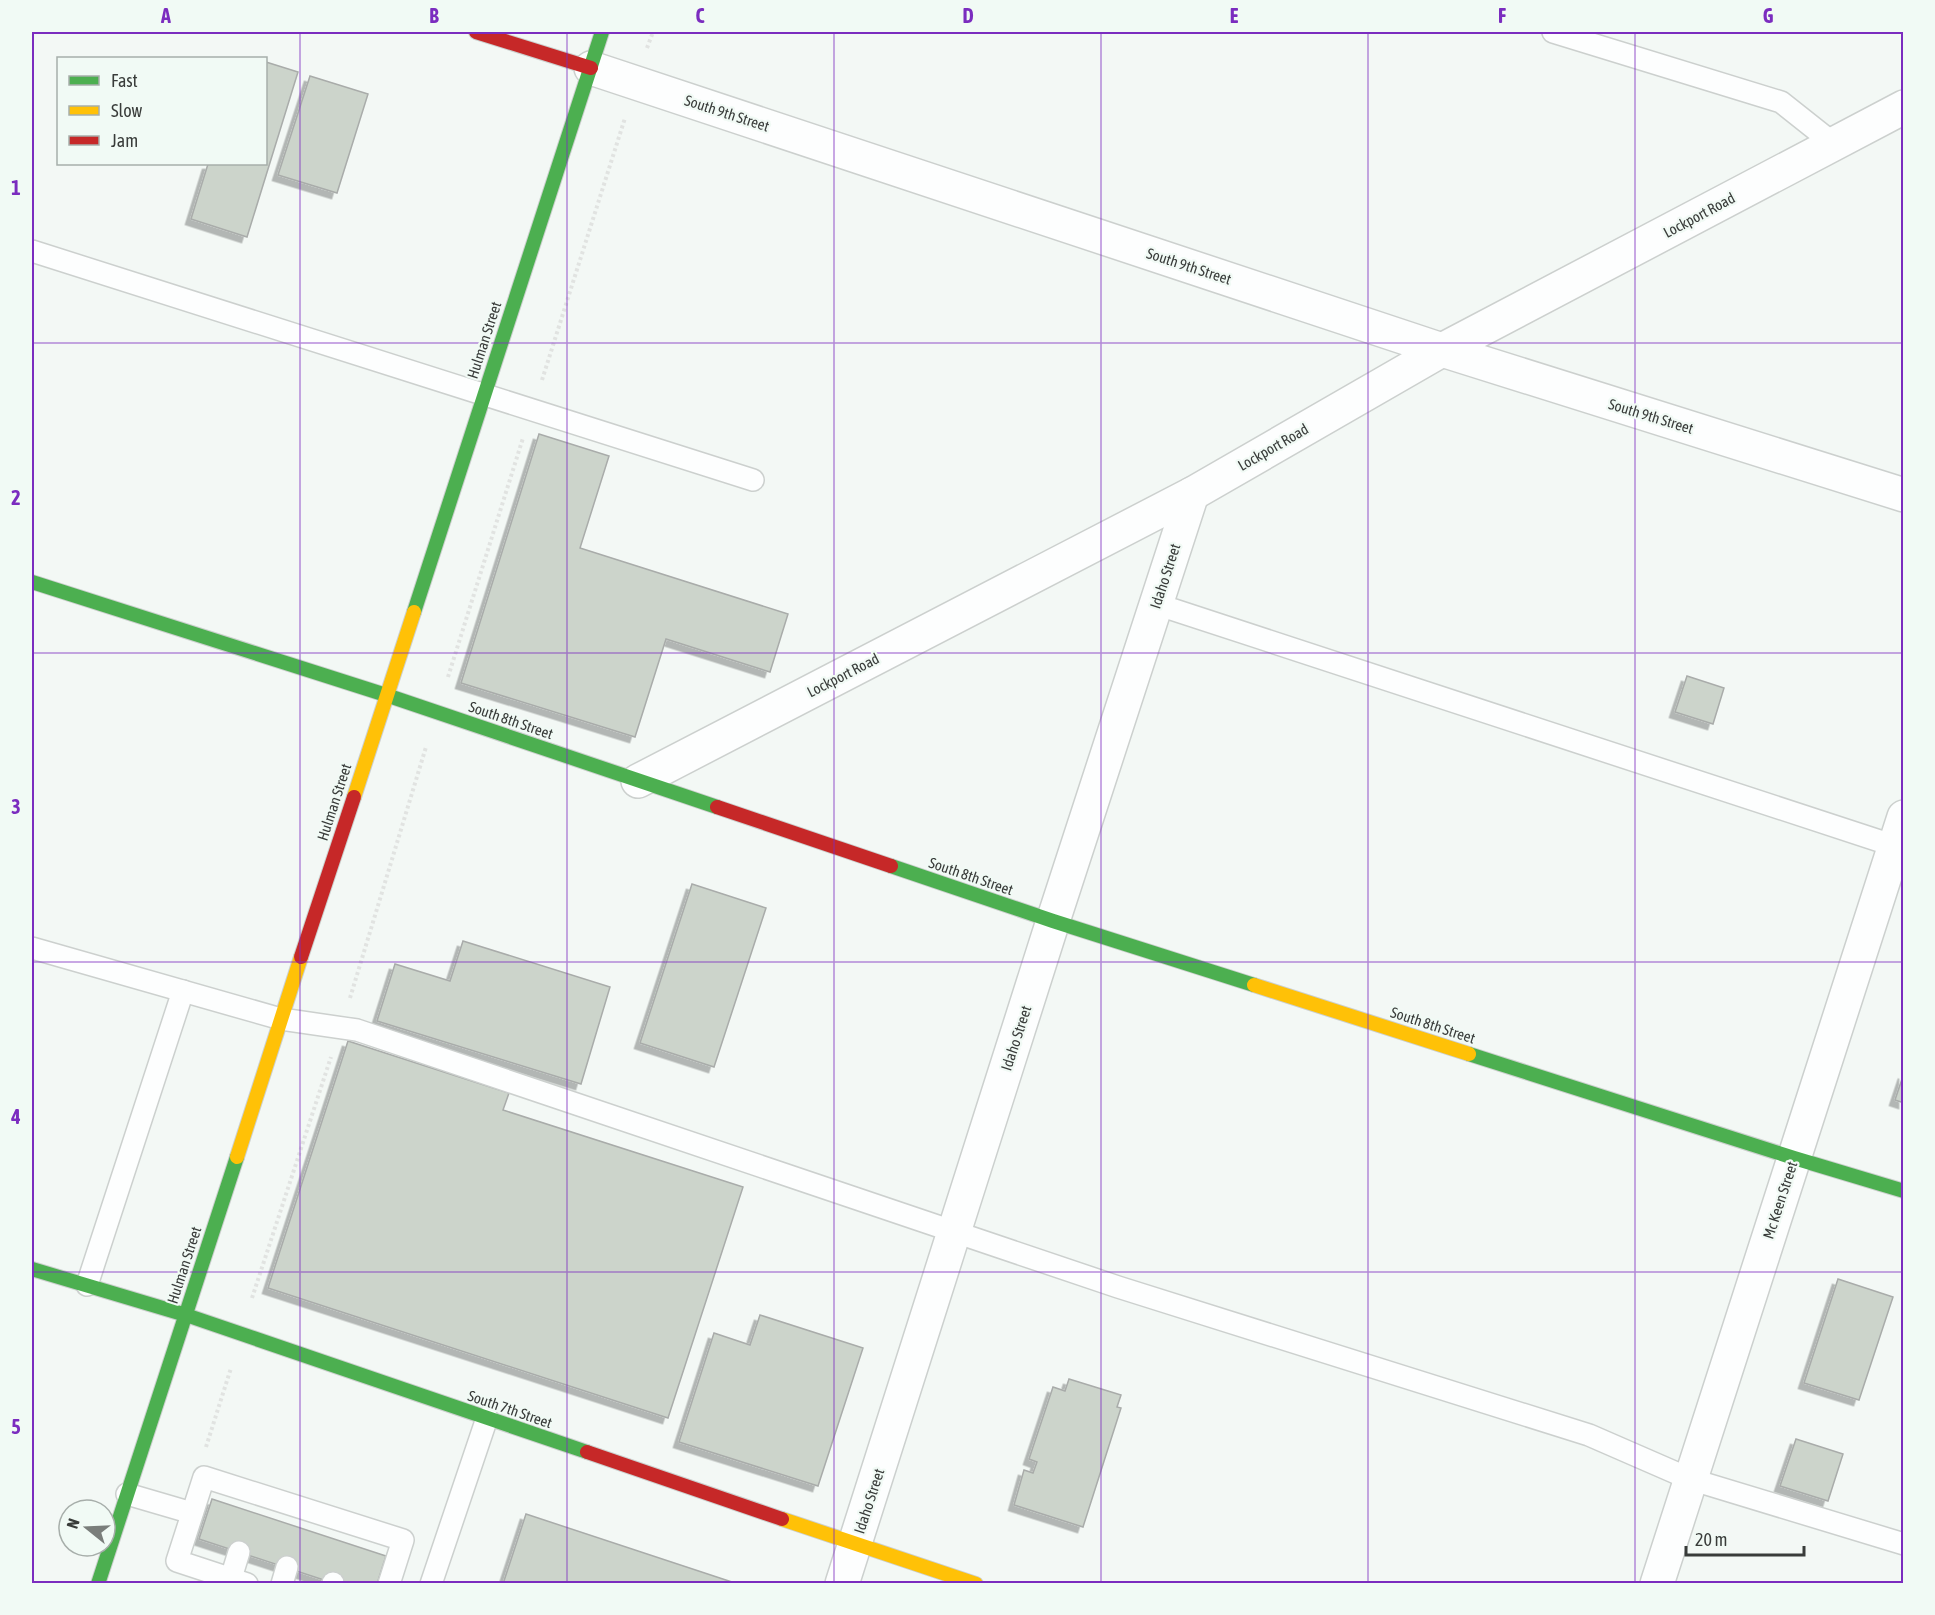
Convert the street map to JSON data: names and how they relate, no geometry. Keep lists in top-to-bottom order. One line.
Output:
{"streets":{"street":["South 9th Street","Lockport Road","Hulman Street","Idaho Street","South 8th Street","Mc Keen Street","South 7th Street"]},"crossings":[["South 9th Street","Lockport Road"],["South 9th Street","Hulman Street"],["Lockport Road","Idaho Street"],["Lockport Road","South 8th Street"],["Hulman Street","South 8th Street"],["Hulman Street","South 7th Street"],["Idaho Street","South 8th Street"],["Idaho Street","South 7th Street"],["South 8th Street","Mc Keen Street"]],"legend":["Fast","Slow","Jam"],"scale_bar":"20 m","north":"left","grid":{"columns":["A","B","C","D","E","F","G"],"rows":["1","2","3","4","5"]}}
